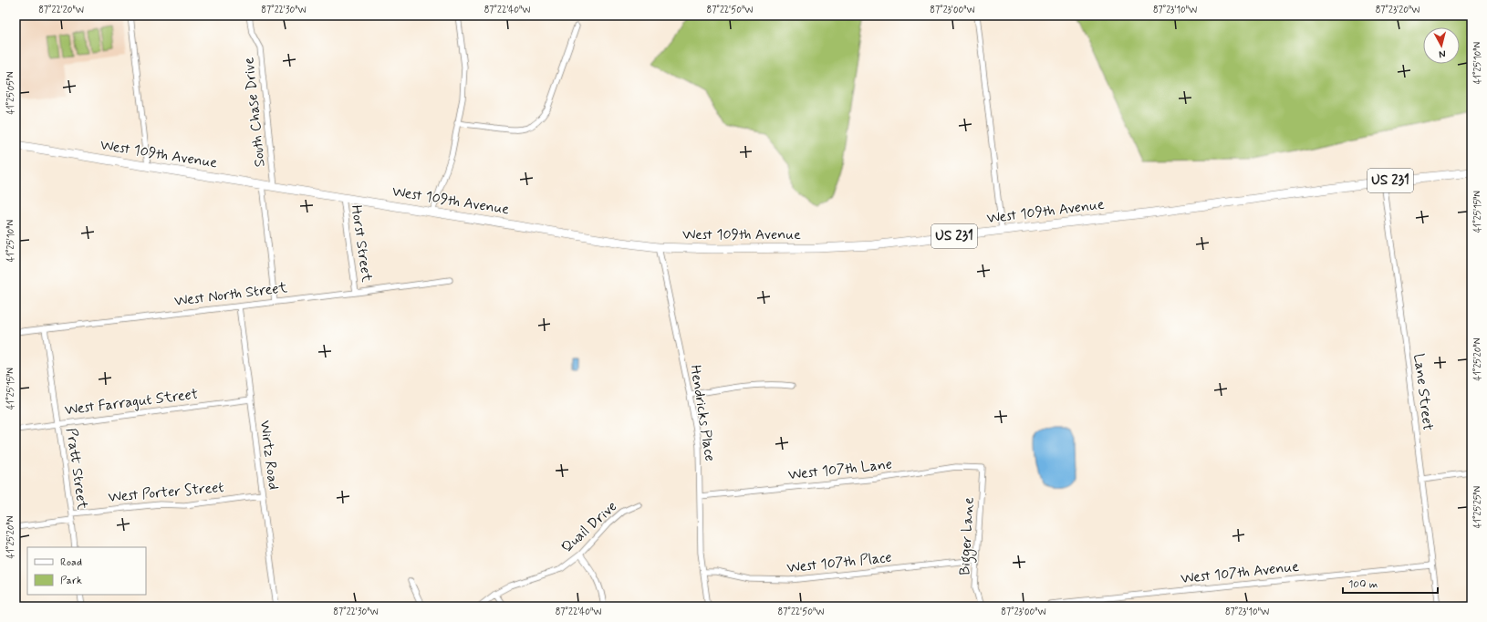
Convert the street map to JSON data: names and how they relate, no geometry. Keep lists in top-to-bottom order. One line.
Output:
{"streets":{"main road":["West 109th Avenue","US 231"],"street":["South Chase Drive","Horst Street","West North Street","Lane Street","West Farragut Street","Hendricks Place","Wirtz Road","Pratt Street","West 107th Lane","West Porter Street","Quail Drive","Bigger Lane","West 107th Place","West 107th Avenue"]},"crossings":[["South Chase Drive","West 109th Avenue"],["West 109th Avenue","Horst Street"],["West 109th Avenue","Lane Street"],["West 109th Avenue","Hendricks Place"],["Horst Street","West North Street"],["West North Street","Wirtz Road"],["West North Street","Pratt Street"],["Lane Street","West 107th Avenue"],["West Farragut Street","Wirtz Road"],["West Farragut Street","Pratt Street"],["Hendricks Place","West 107th Lane"],["Hendricks Place","West 107th Place"],["Wirtz Road","West Porter Street"],["Pratt Street","West Porter Street"],["West 107th Lane","Bigger Lane"],["Bigger Lane","West 107th Place"]],"legend":["Road","Park"],"scale_bar":"100 m","north":"bottom","coordinates":["87°22'20\"W","87°22'30\"W","87°22'40\"W","87°22'50\"W","87°23'00\"W","87°23'10\"W","87°23'20\"W","41°25'10\"N","41°25'05\"N","41°25'15\"N","41°25'20\"N","41°25'25\"N"]}
